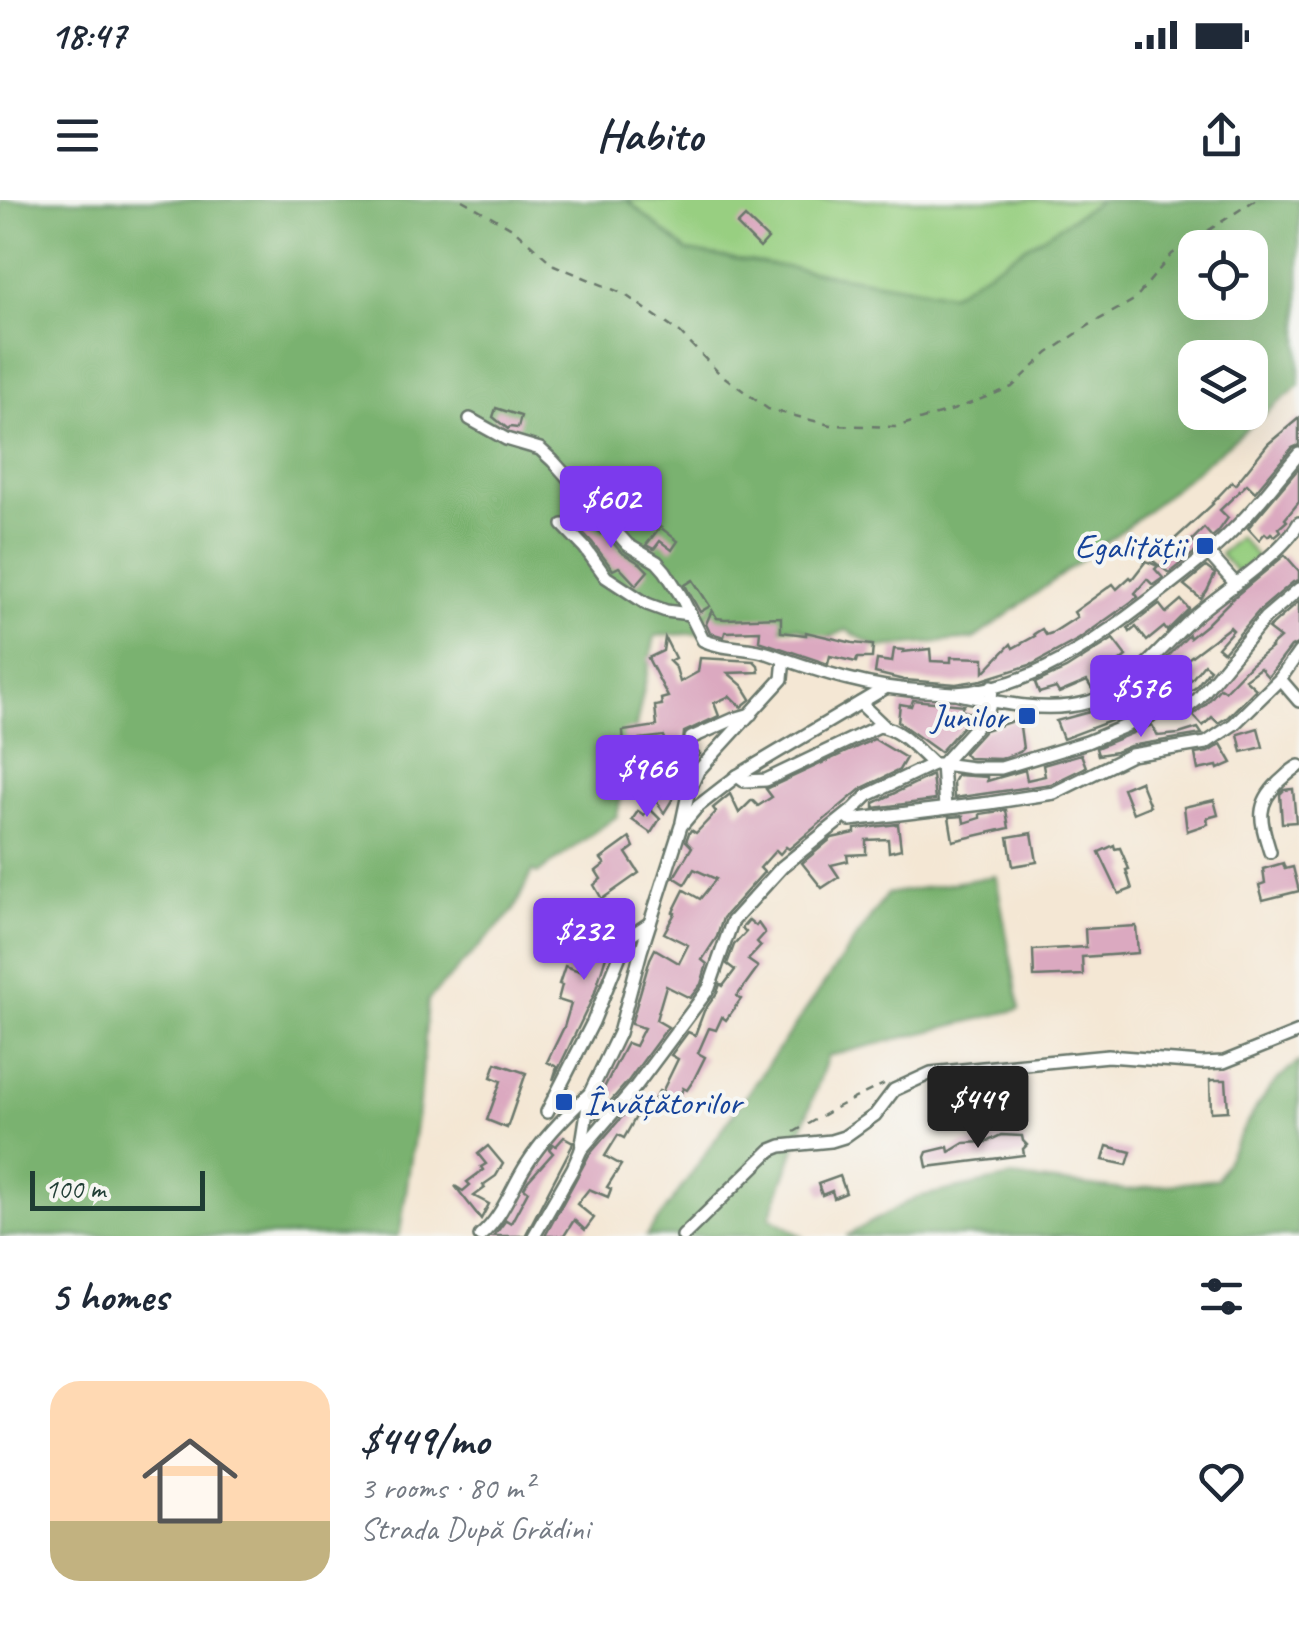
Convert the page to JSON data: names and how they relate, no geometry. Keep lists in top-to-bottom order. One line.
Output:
{"places":{"transit":["Egalității","Junilor","Învățătorilor"]},"scale_bar":"100 m","page":{"status":"18:47","header":"Habito","price":["$602","$576","$966","$232","$449"],"scale":"100 m","heading":"5 homes","list":[{"name":"$449/mo","note":"3 rooms · 80 m² · Strada După Grădini"}]}}
